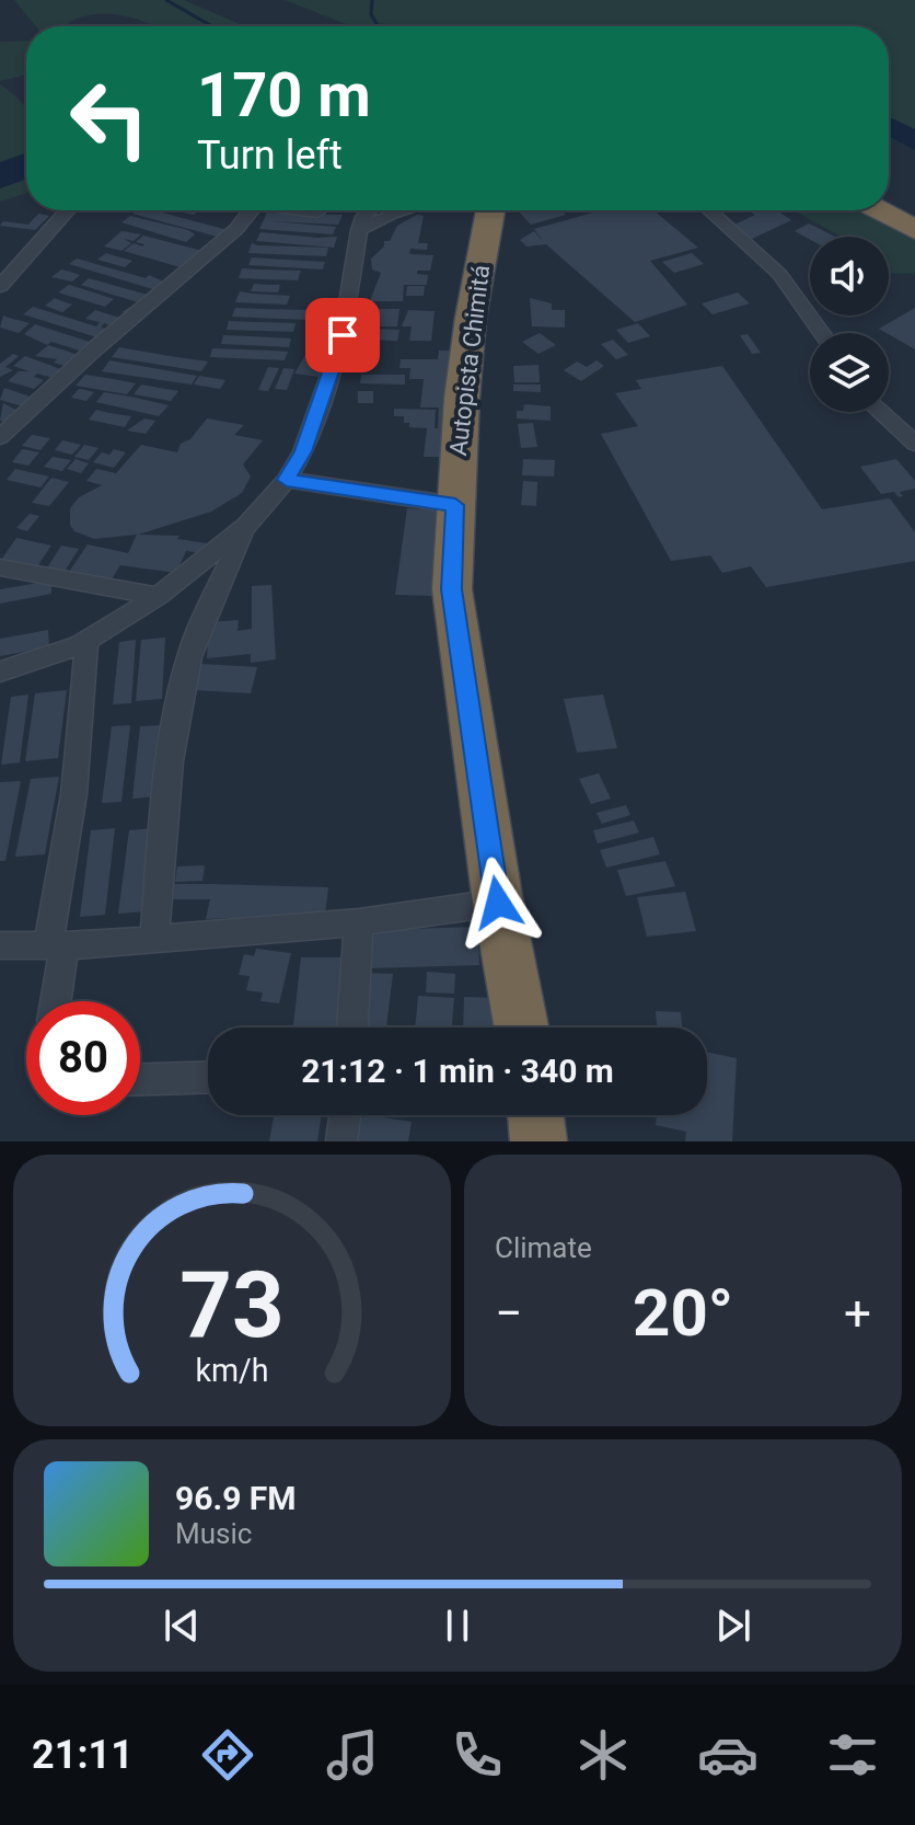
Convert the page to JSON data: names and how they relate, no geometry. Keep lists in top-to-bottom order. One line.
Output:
{"streets":{"highway":["Autopista Chimitá"]},"page":{"turn":["170 m","Turn left"],"limit":"80","trip":"21:12 · 1 min · 340 m","tile":"Climate","heat":["−","20°","+"],"song":["96.9 FM","Music"],"tabs":"21:11","gauge":["73","km/h"]}}
